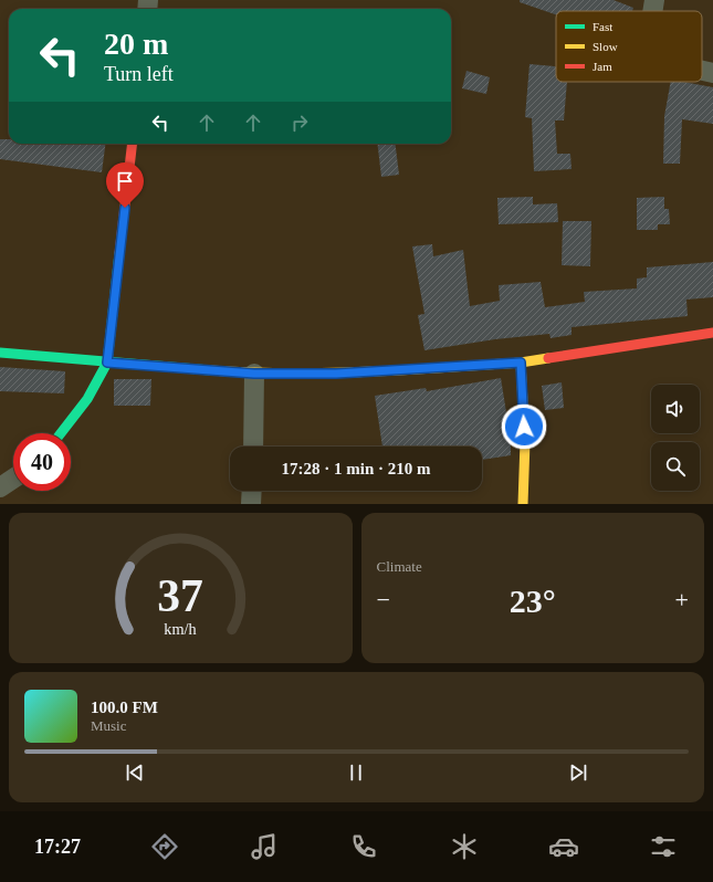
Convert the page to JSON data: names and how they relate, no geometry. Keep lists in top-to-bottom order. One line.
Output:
{"legend":["Fast","Slow","Jam"],"page":{"turn":["20 m","Turn left"],"limit":"40","trip":"17:28 · 1 min · 210 m","tile":"Climate","heat":["−","23°","+"],"song":["100.0 FM","Music"],"tabs":"17:27","gauge":["37","km/h"]}}
